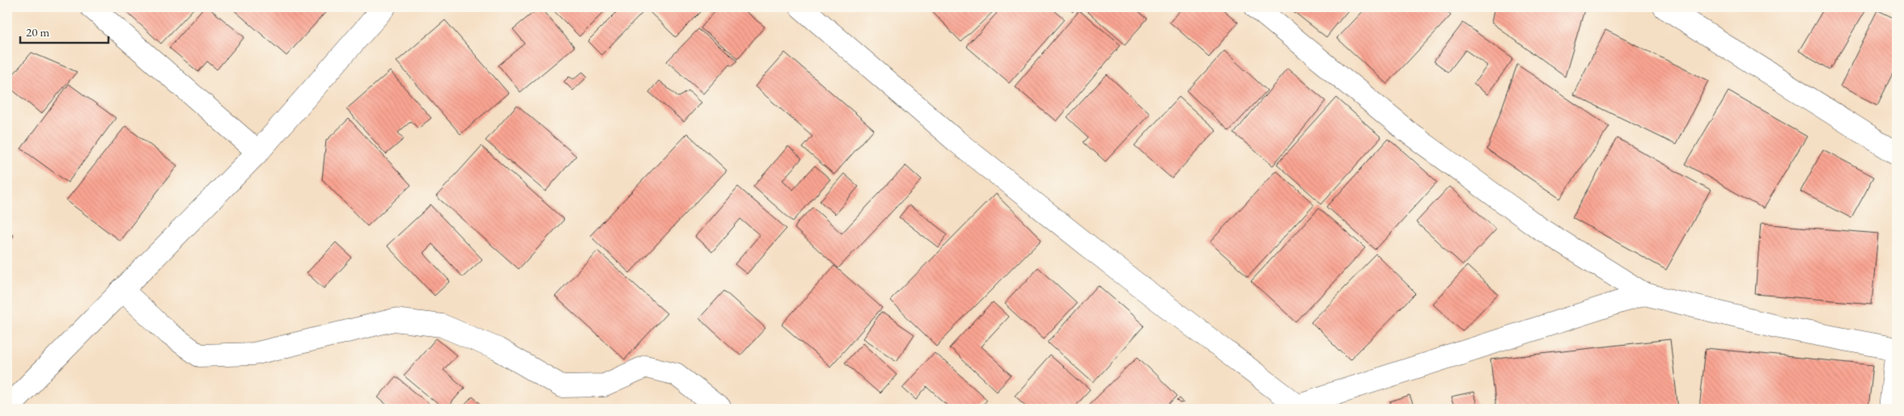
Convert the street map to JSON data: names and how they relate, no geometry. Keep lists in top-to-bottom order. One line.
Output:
{"scale_bar":"20 m"}
